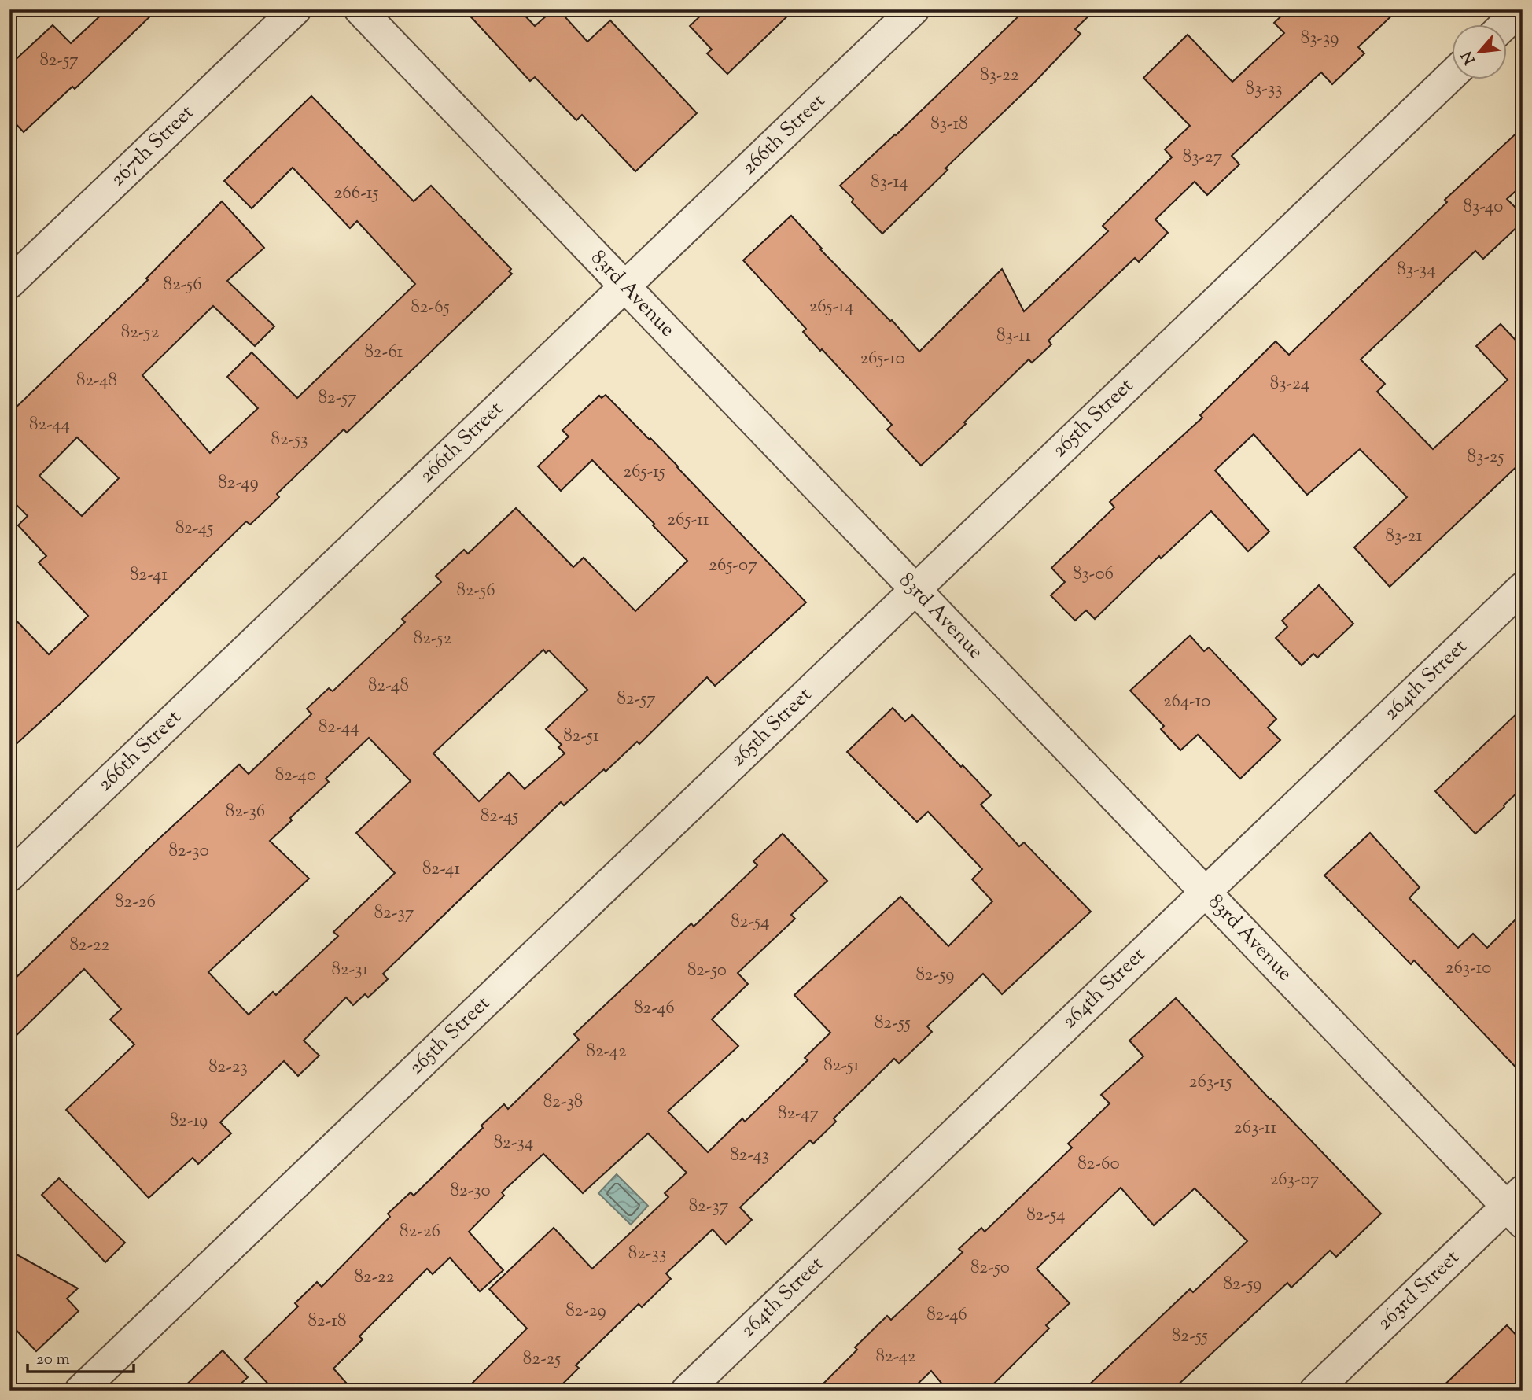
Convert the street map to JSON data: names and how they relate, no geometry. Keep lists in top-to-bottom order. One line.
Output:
{"streets":{"street":["266th Street","267th Street","83rd Avenue","265th Street","264th Street","263rd Street"]},"crossings":[["266th Street","83rd Avenue"],["83rd Avenue","265th Street"],["83rd Avenue","264th Street"],["83rd Avenue","263rd Street"]],"house_numbers":["83-39","82-57","83-22","83-33","83-18","83-27","83-14","266-15","83-40","83-34","82-56","265-14","82-65","82-52","83-11","82-61","265-10","82-48","83-24","82-57","82-44","82-53","83-25","265-15","82-49","265-11","82-45","83-21","265-07","83-06","82-41","82-56","82-52","82-48","82-57","264-10","82-44","82-51","82-40","82-36","82-45","82-30","82-41","82-26","82-37","82-54","82-22","263-10","82-31","82-50","82-59","82-46","82-55","82-42","82-51","82-23","263-15","82-38","82-47","82-19","263-11","82-34","82-43","82-60","263-07","82-30","82-37","82-54","82-26","82-33","82-50","82-22","82-59","82-29","82-46","82-18","82-55","82-42","82-25"],"scale_bar":"20 m","north":"bottom left"}
